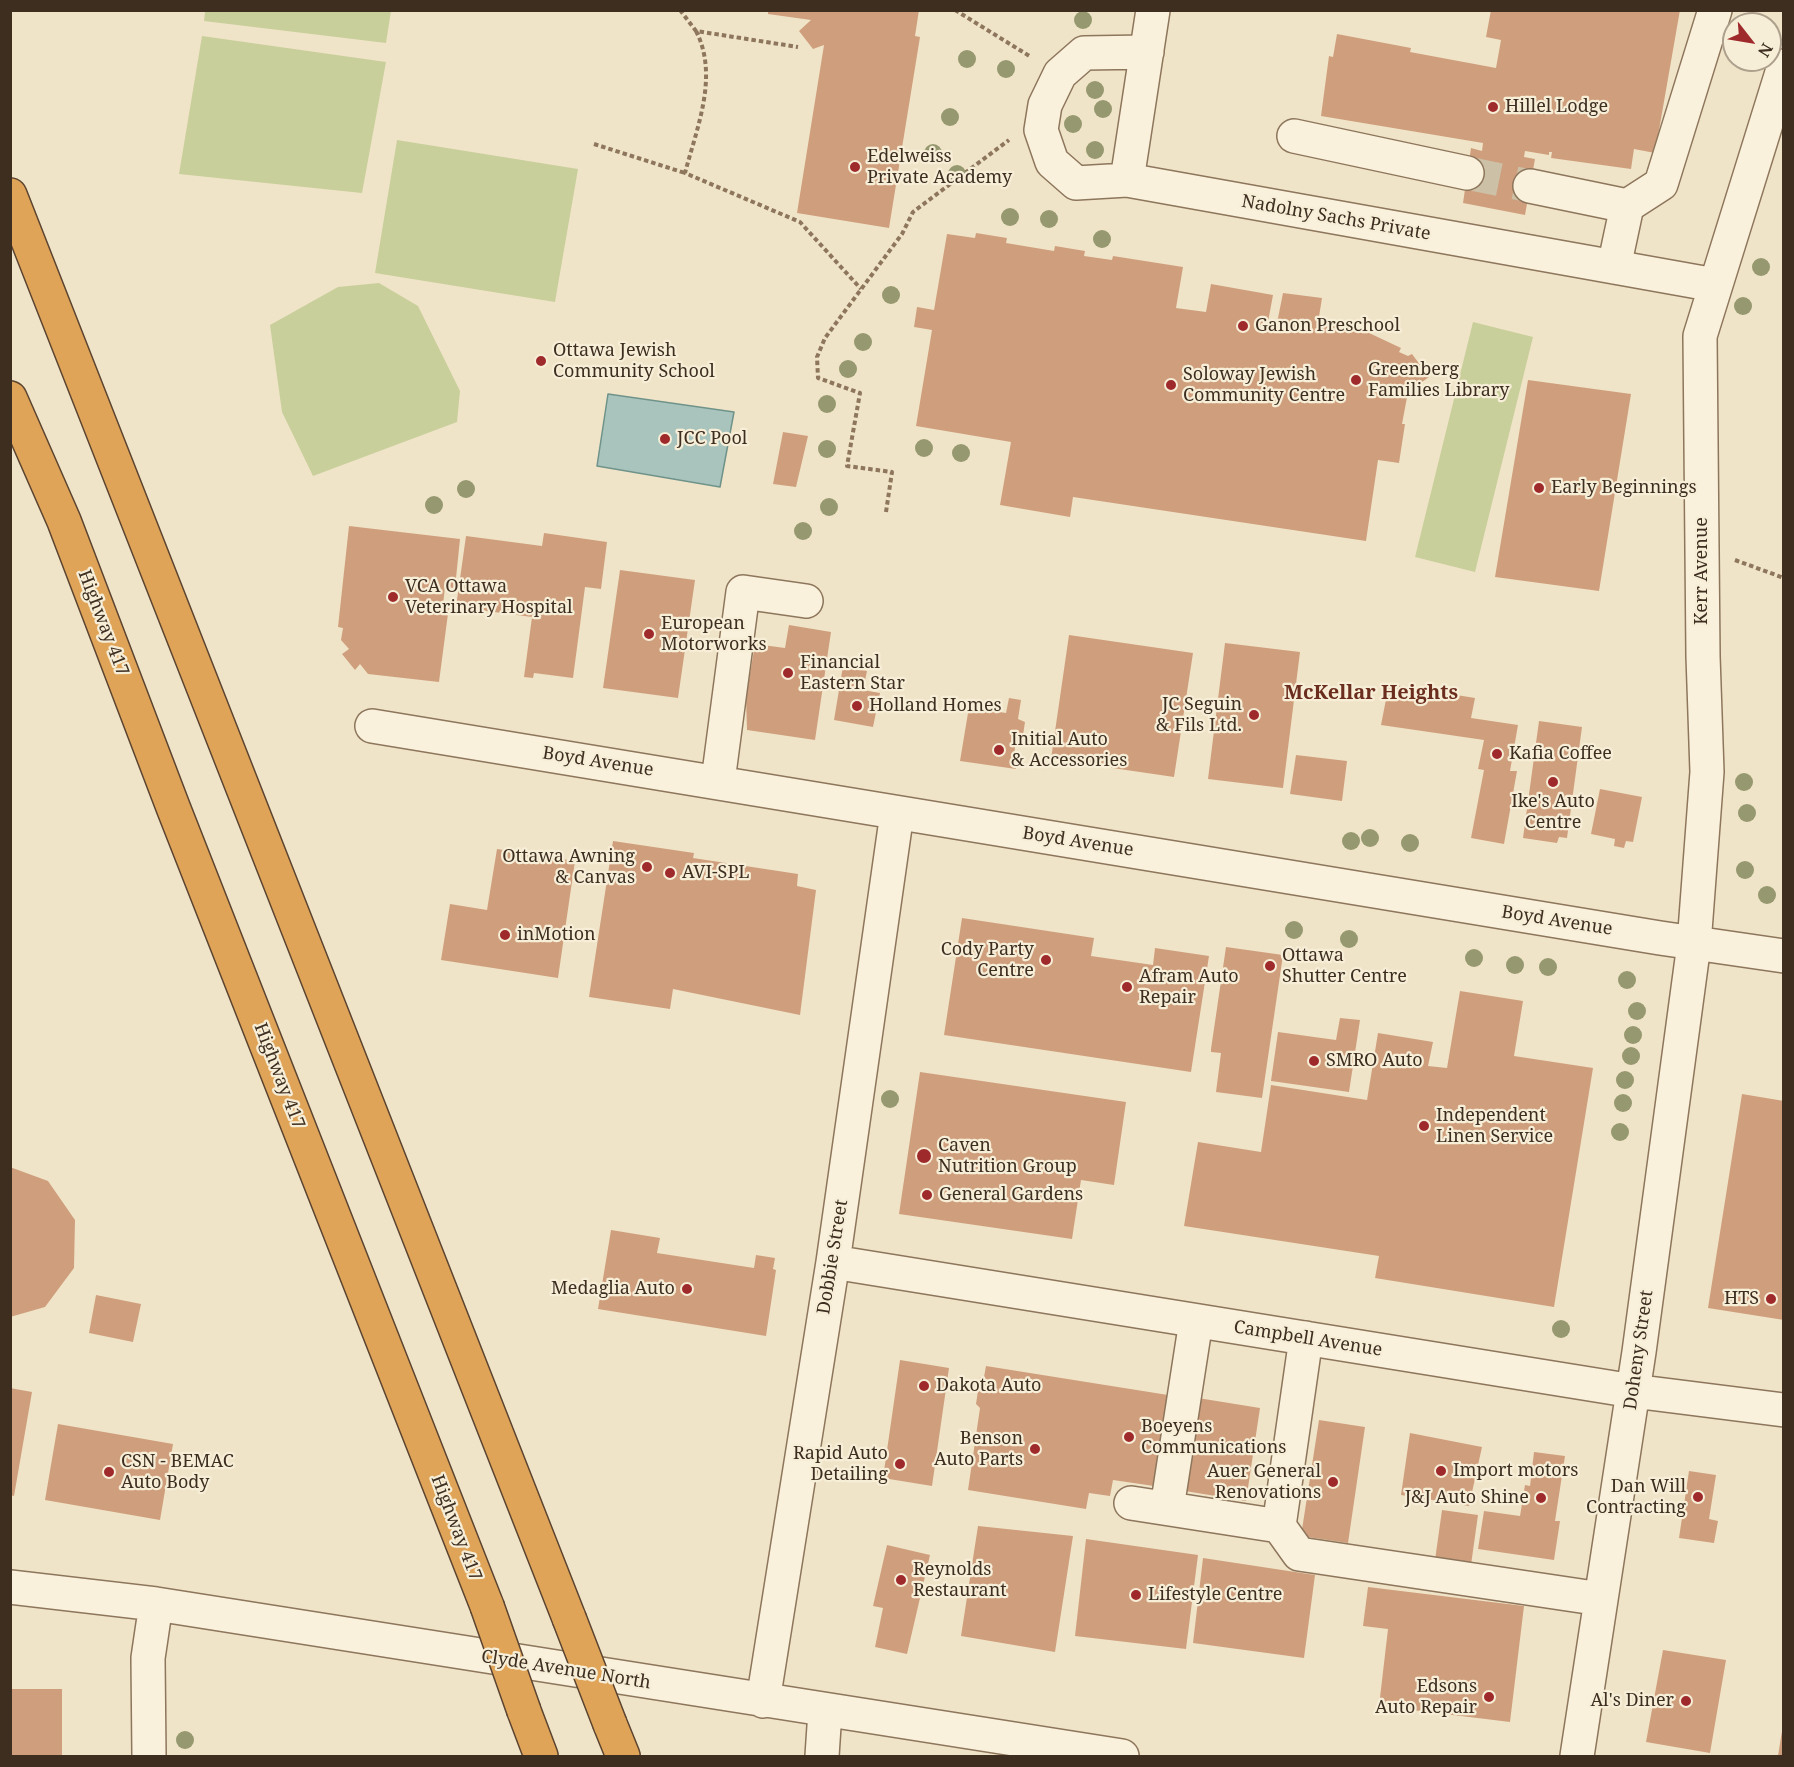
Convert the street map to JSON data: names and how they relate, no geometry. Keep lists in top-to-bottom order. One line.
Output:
{"streets":{"highway":["Highway 417"],"street":["Nadolny Sachs Private","Kerr Avenue","Boyd Avenue","Dobbie Street","Campbell Avenue","Doheny Street","Clyde Avenue North"]},"crossings":[["Nadolny Sachs Private","Kerr Avenue"],["Kerr Avenue","Boyd Avenue"],["Kerr Avenue","Doheny Street"],["Boyd Avenue","Dobbie Street"],["Boyd Avenue","Doheny Street"],["Dobbie Street","Campbell Avenue"],["Dobbie Street","Clyde Avenue North"],["Campbell Avenue","Doheny Street"]],"districts":["McKellar Heights"],"places":["Hillel Lodge","Edelweiss Private Academy","Ganon Preschool","Ottawa Jewish Community School","Greenberg Families Library","Soloway Jewish Community Centre","JCC Pool","Early Beginnings","VCA Ottawa Veterinary Hospital","European Motorworks","Financial Eastern Star","Holland Homes","JC Seguin & Fils Ltd.","Initial Auto & Accessories","Kafia Coffee","Ike's Auto Centre","Ottawa Awning & Canvas","AVI-SPL","inMotion","Cody Party Centre","Ottawa Shutter Centre","Afram Auto Repair","SMRO Auto","Independent Linen Service","Caven Nutrition Group","General Gardens","Medaglia Auto","HTS","Dakota Auto","Boeyens Communications","Benson Auto Parts","Rapid Auto Detailing","Import motors","CSN - BEMAC Auto Body","Auer General Renovations","Dan Will Contracting","J&J Auto Shine","Reynolds Restaurant","Lifestyle Centre","Edsons Auto Repair","Al's Diner"],"north":"bottom right"}
